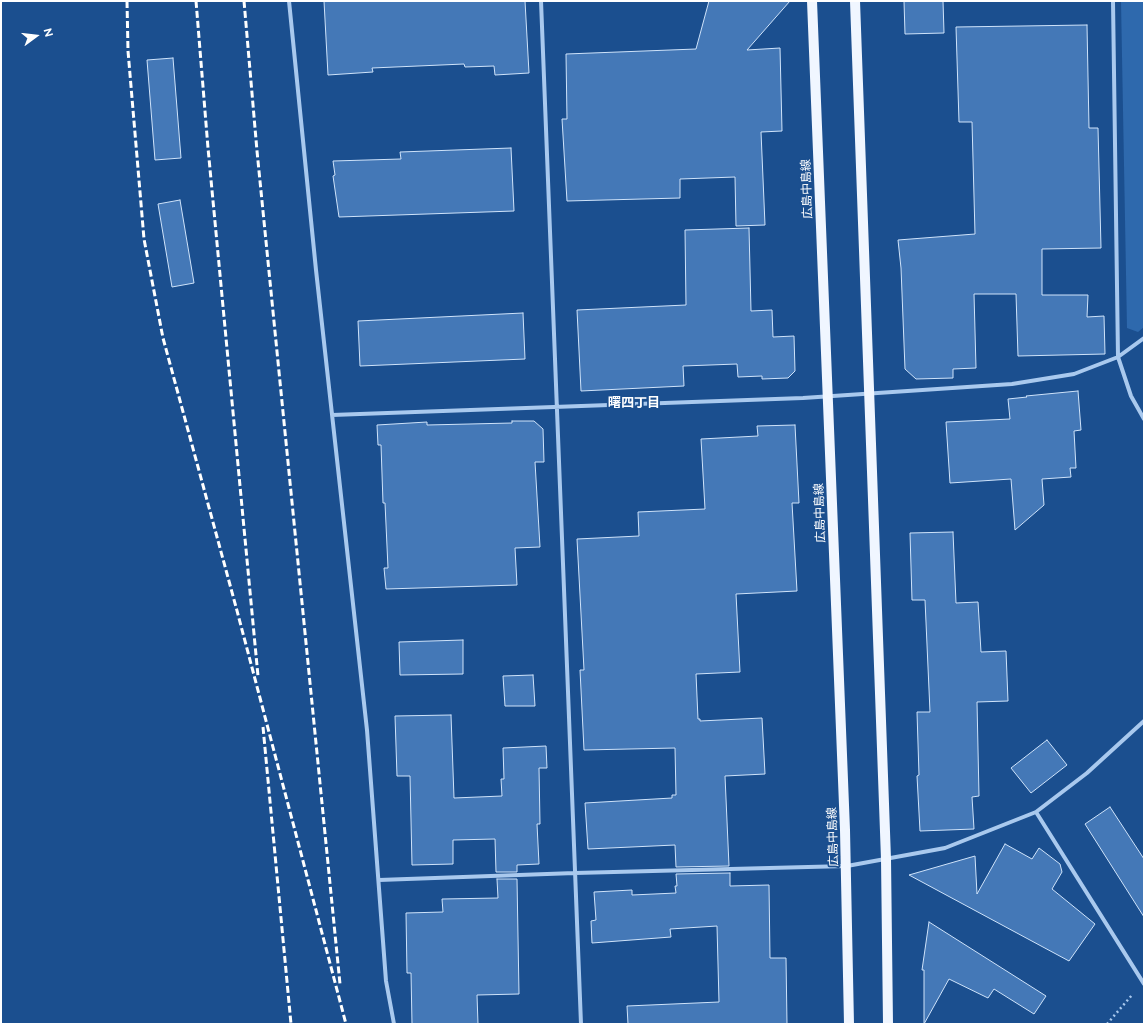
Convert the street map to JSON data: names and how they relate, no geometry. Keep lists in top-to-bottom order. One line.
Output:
{"streets":{"main road":["広島中島線"]},"districts":["曙四丁目"],"north":"right"}
